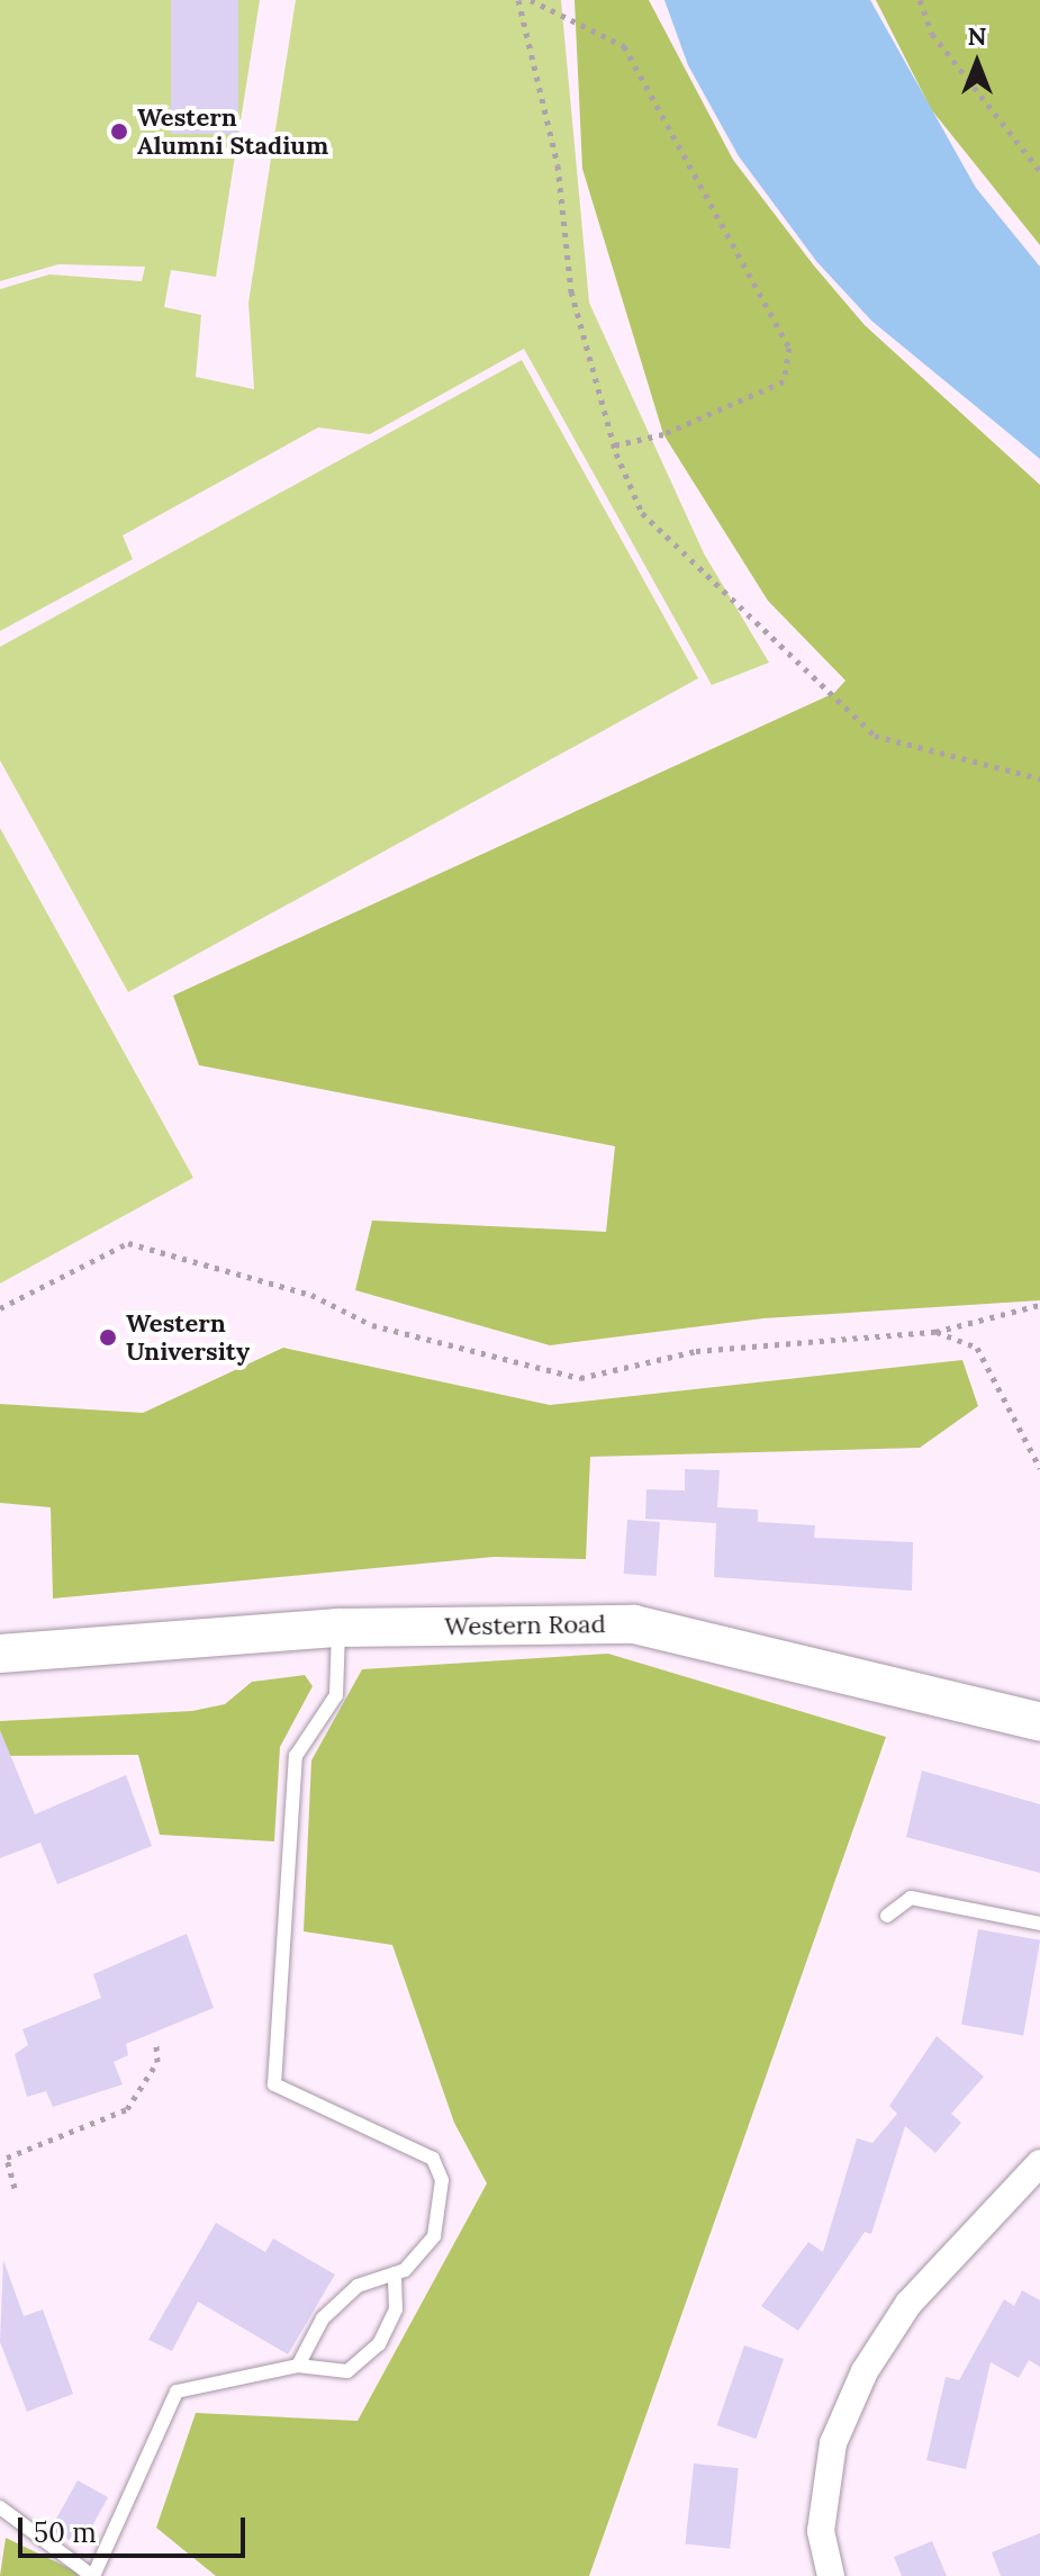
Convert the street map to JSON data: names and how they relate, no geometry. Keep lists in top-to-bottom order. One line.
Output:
{"streets":{"main road":["Western Road"]},"places":["Western Alumni Stadium","Western University"],"scale_bar":"50 m","north":"top"}
